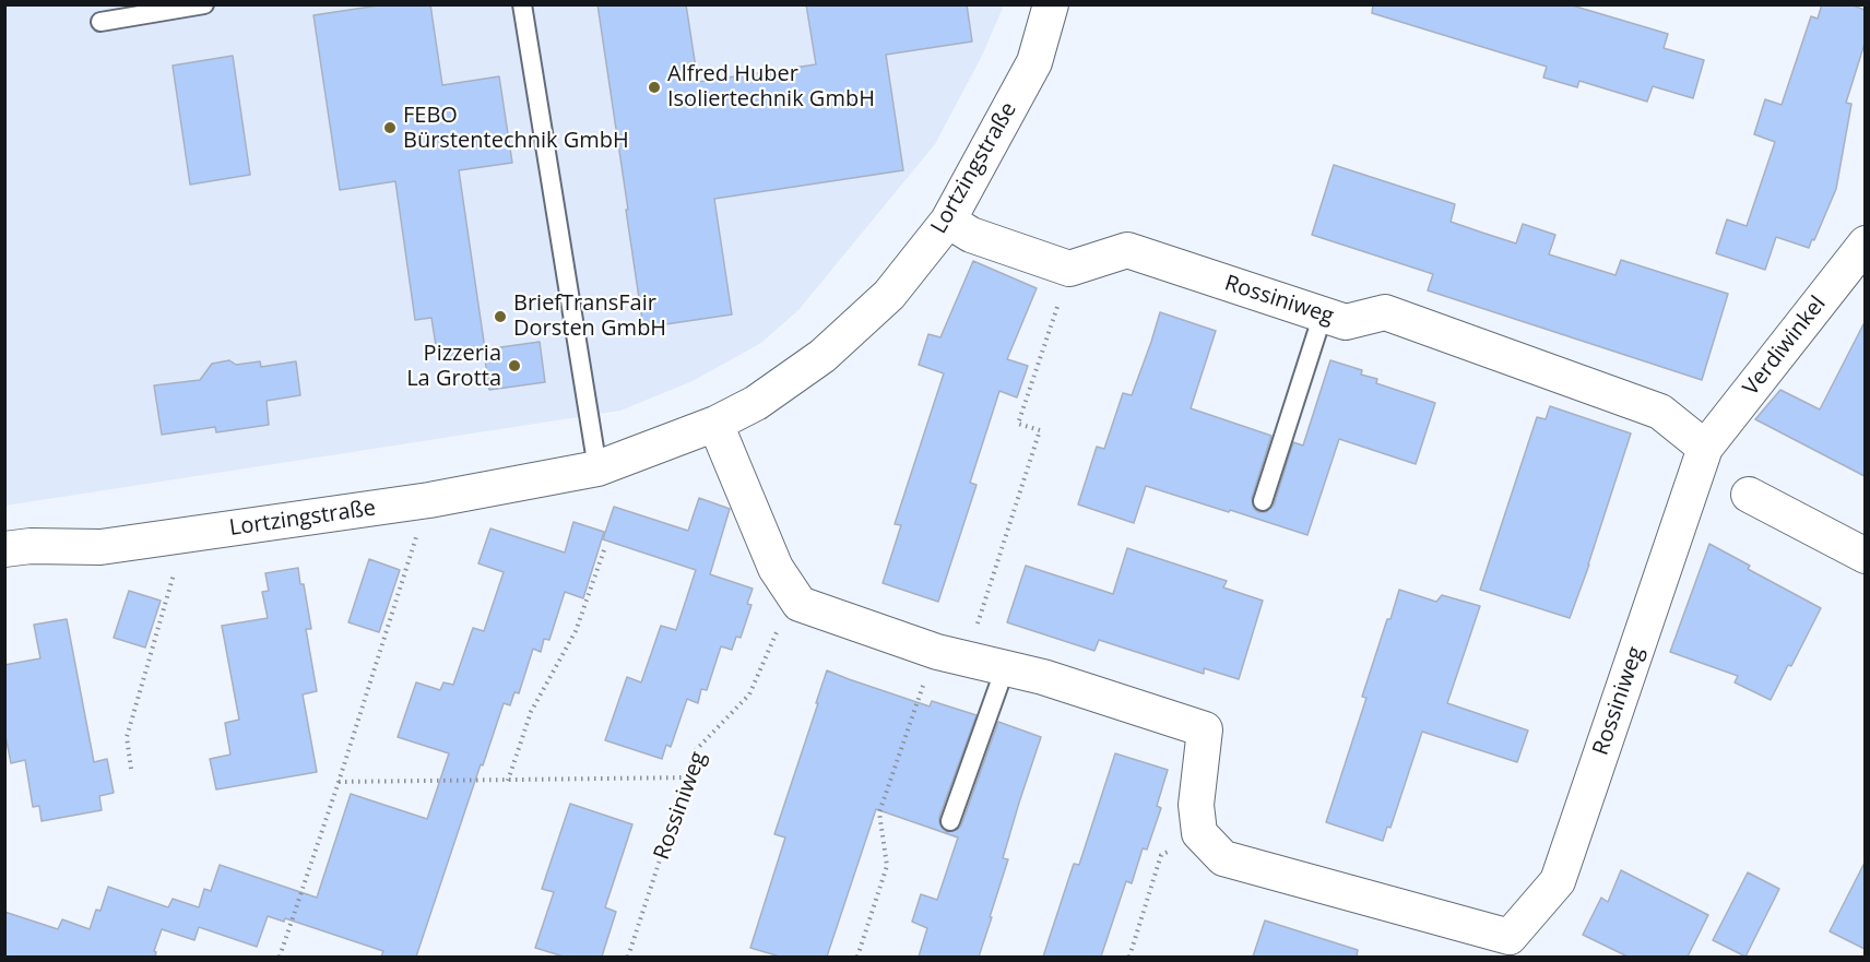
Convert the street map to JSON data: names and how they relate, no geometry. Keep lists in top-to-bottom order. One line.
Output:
{"streets":{"street":["Lortzingstraße","Rossiniweg","Verdiwinkel"]},"crossings":[["Rossiniweg","Verdiwinkel"]],"places":["Alfred Huber Isoliertechnik GmbH","FEBO Bürstentechnik GmbH","BriefTransFair Dorsten GmbH","Pizzeria La Grotta"]}
